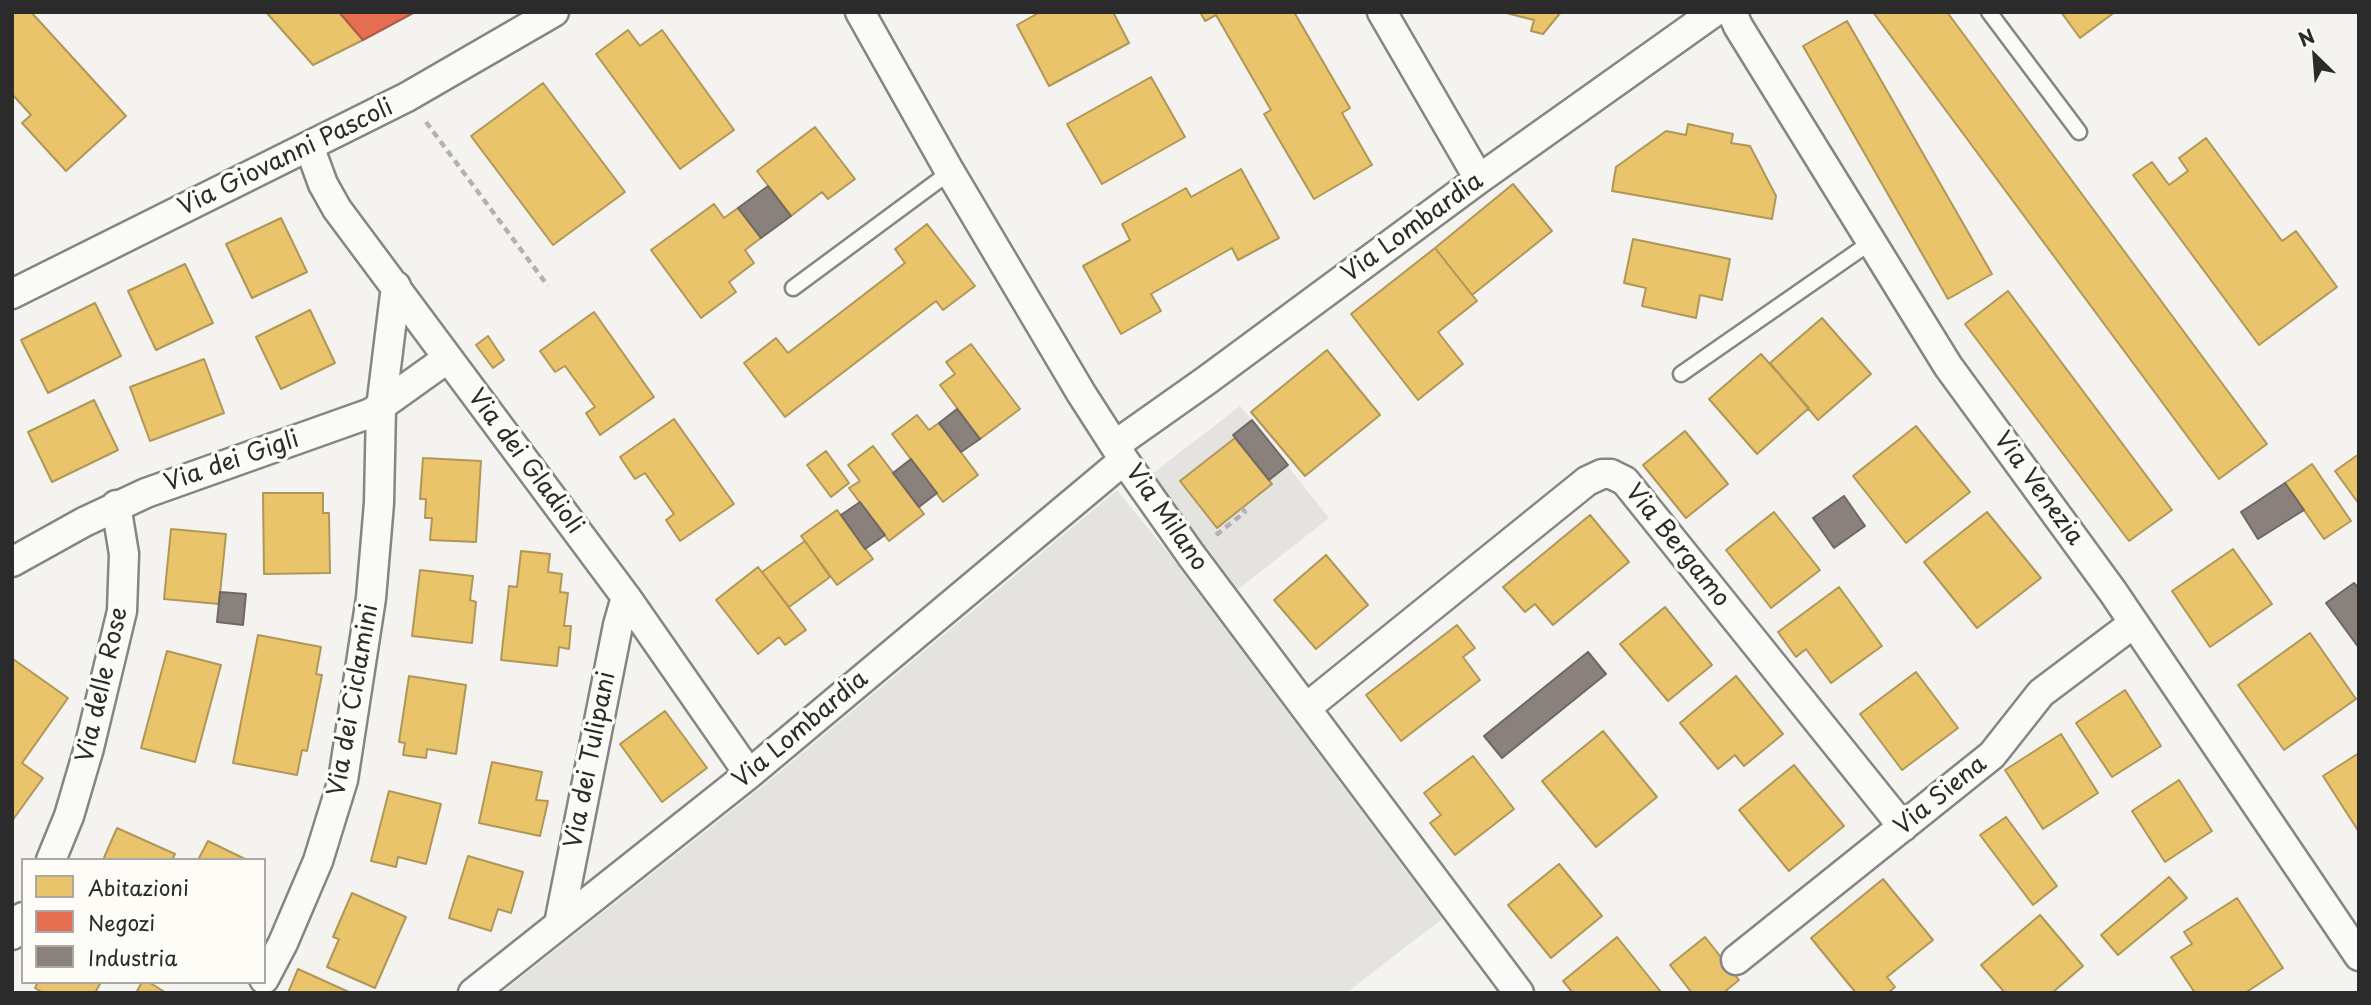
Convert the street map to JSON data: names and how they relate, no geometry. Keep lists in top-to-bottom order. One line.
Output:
{"streets":{"street":["Via Giovanni Pascoli","Via Lombardia","Via dei Gigli","Via dei Gladioli","Via Venezia","Via Milano","Via Bergamo","Via delle Rose","Via dei Ciclamini","Via dei Tulipani","Via Siena"]},"crossings":[["Via Giovanni Pascoli","Via dei Gladioli"],["Via Lombardia","Via dei Gladioli"],["Via Lombardia","Via Milano"],["Via Lombardia","Via dei Tulipani"],["Via dei Gigli","Via dei Gladioli"],["Via dei Gigli","Via delle Rose"],["Via dei Gigli","Via dei Ciclamini"],["Via dei Gladioli","Via dei Ciclamini"],["Via dei Gladioli","Via dei Tulipani"],["Via Venezia","Via Siena"],["Via Milano","Via Bergamo"],["Via Bergamo","Via Siena"]],"legend":["Abitazioni","Negozi","Industria"],"north":"top left"}
